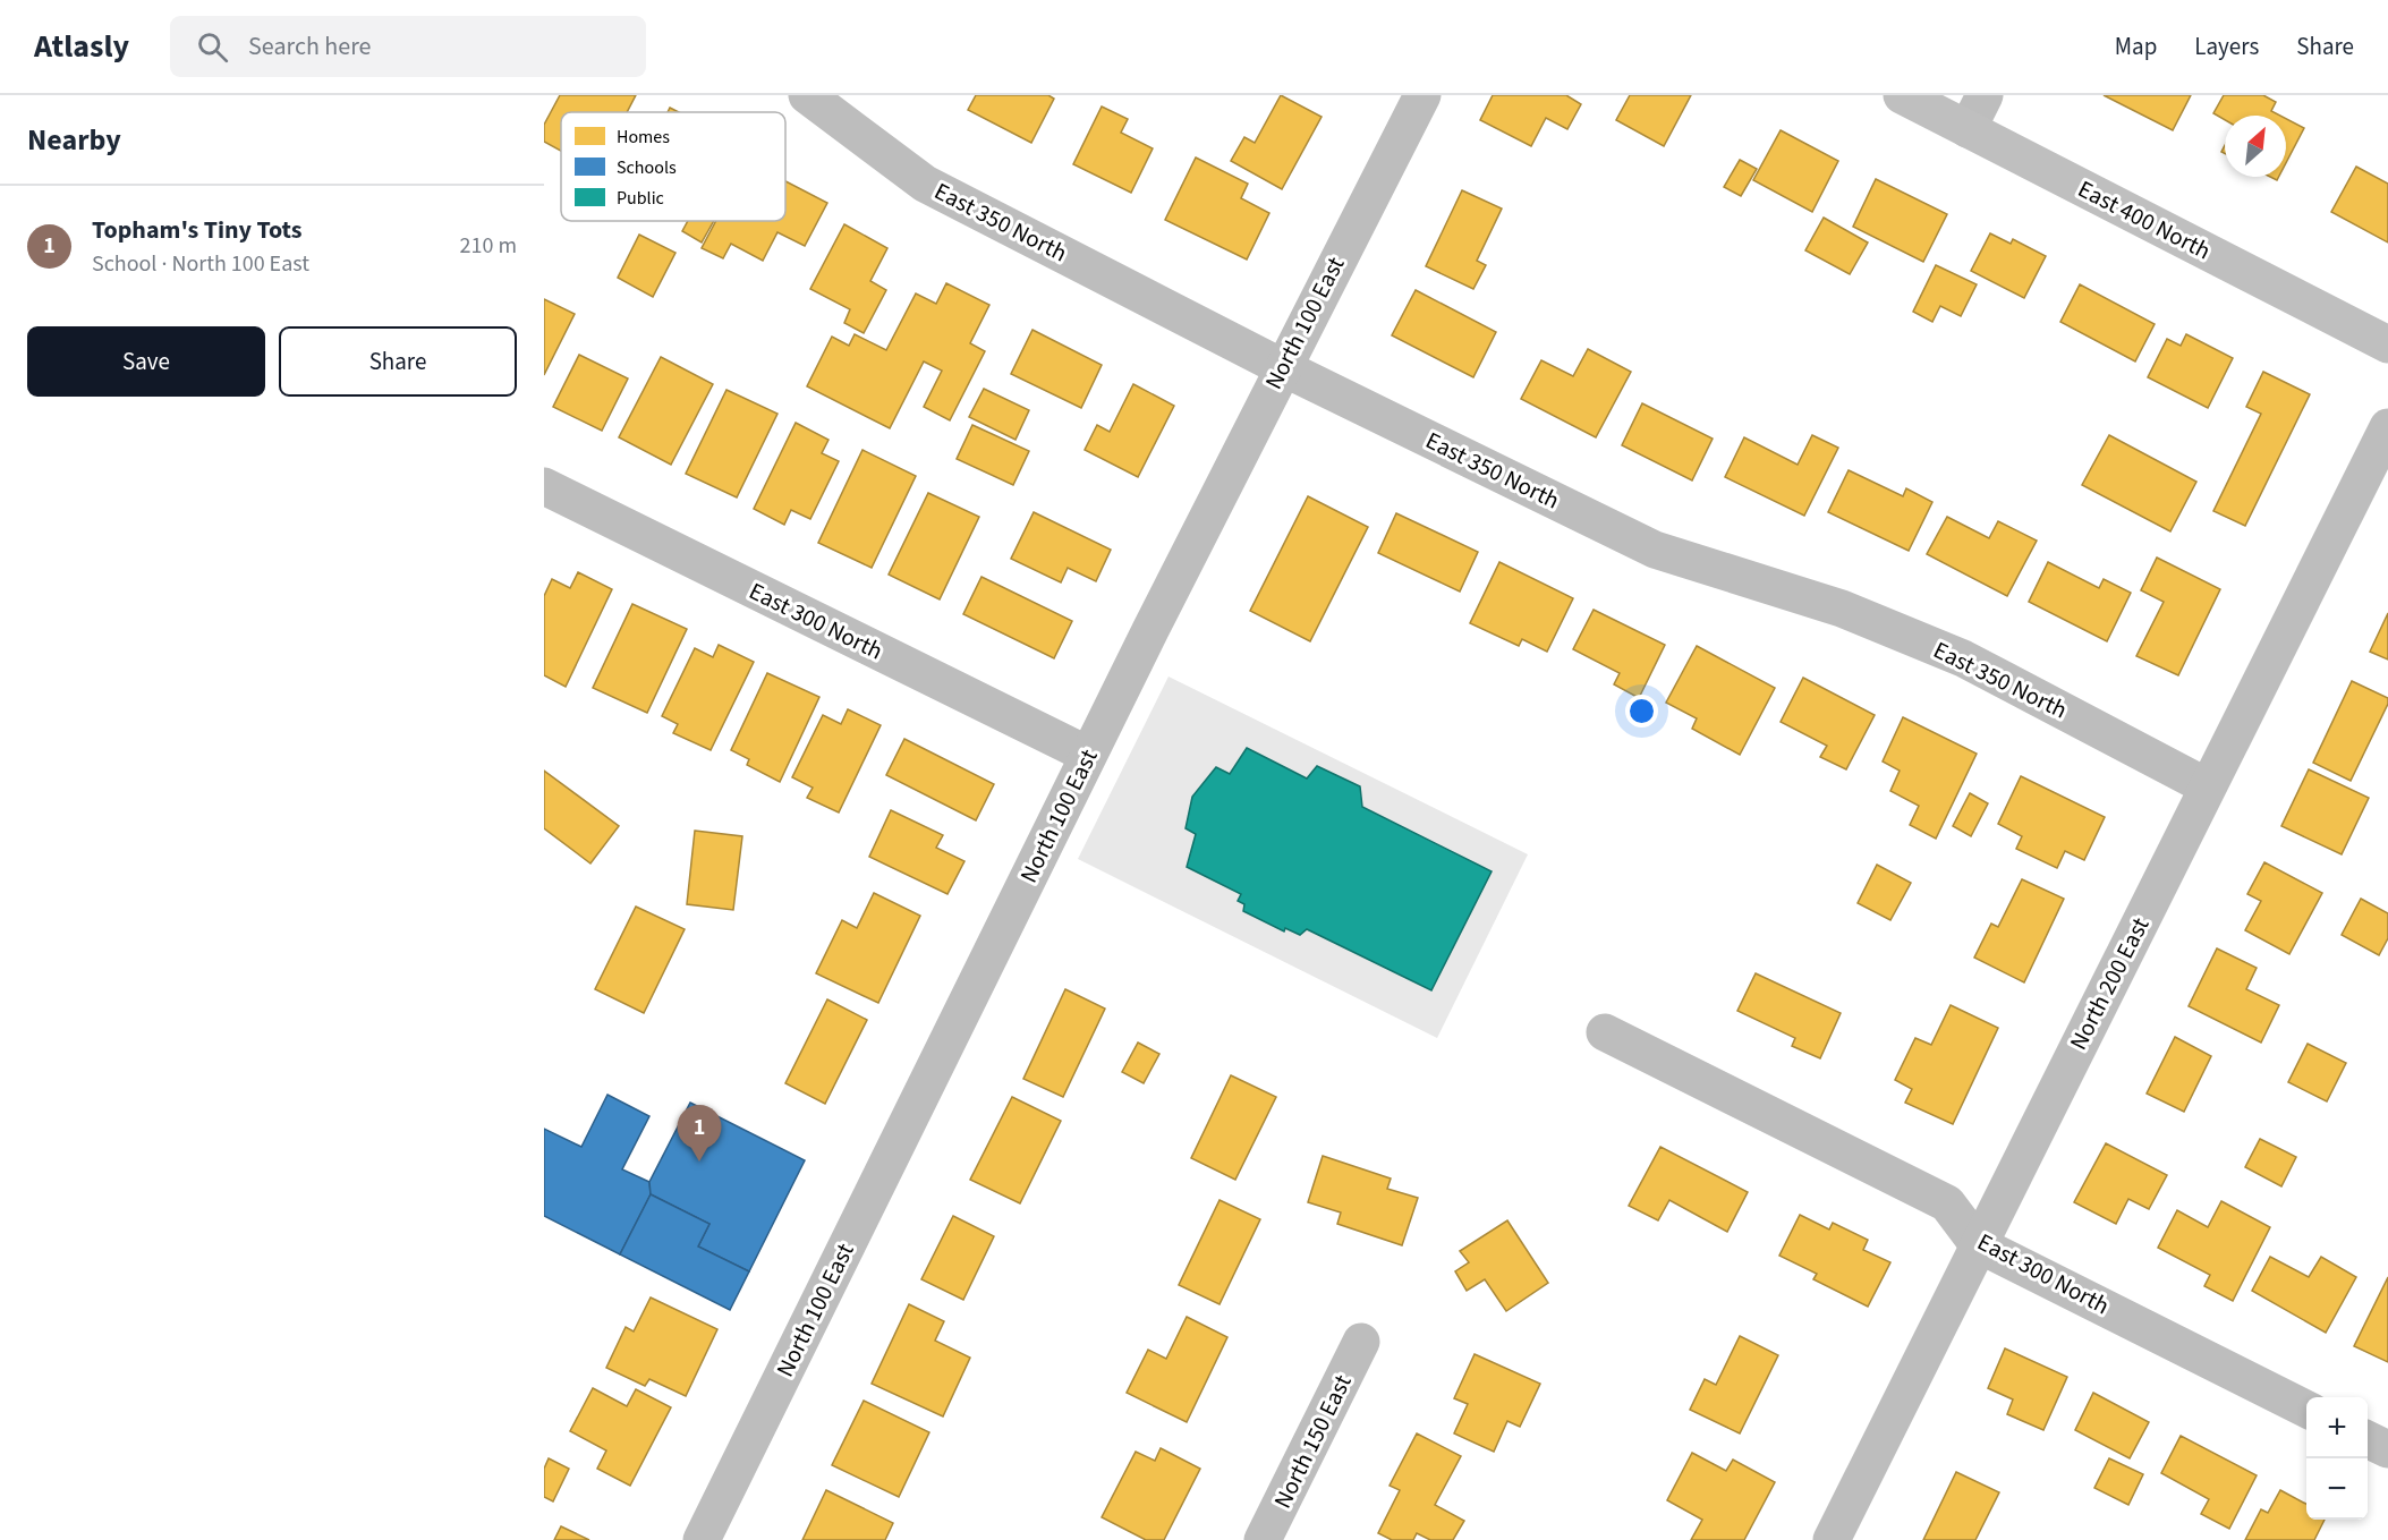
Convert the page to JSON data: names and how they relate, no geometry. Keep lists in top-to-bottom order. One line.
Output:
{"streets":{"main road":["East 400 North"],"street":["East 350 North","North 100 East","East 300 North","North 200 East","North 150 East"]},"crossings":[["East 350 North","North 100 East"],["East 350 North","North 200 East"],["North 100 East","East 300 North"],["East 300 North","North 200 East"]],"legend":["Homes","Schools","Public"],"north":"top right","page":{"header":"Atlasly","search":"Search here","nav":["Map","Layers","Share"],"heading":"Nearby","list":[{"mark":"1","name":"Topham's Tiny Tots","note":"School · North 100 East","value":"210 m"}],"buttons":["Save","Share"],"pins":"1","map_buttons":["+","−"]}}
